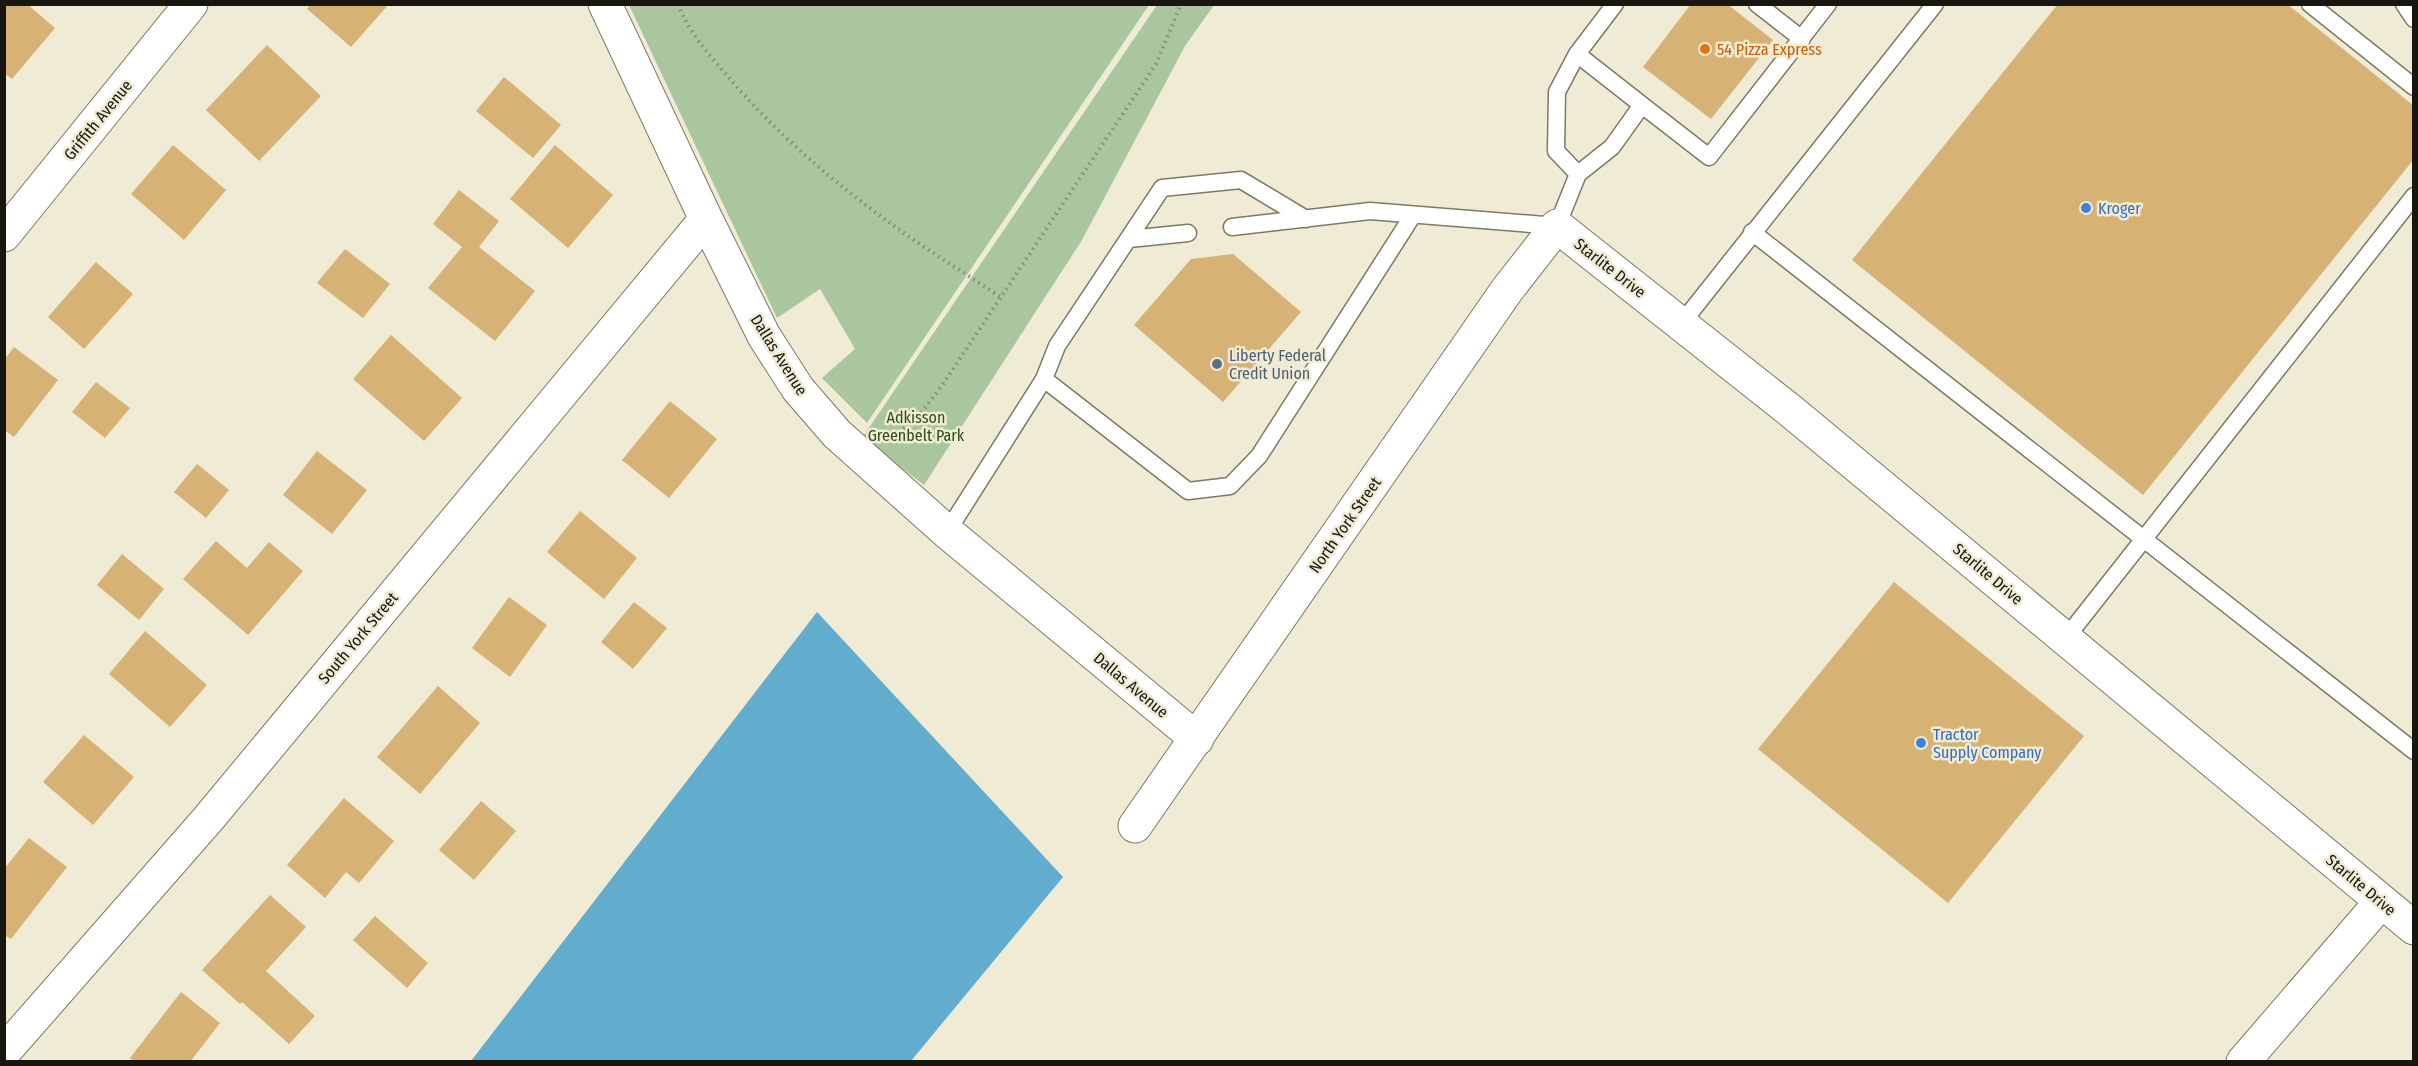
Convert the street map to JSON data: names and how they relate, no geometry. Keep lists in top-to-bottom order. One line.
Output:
{"streets":{"street":["Griffith Avenue","Starlite Drive","Dallas Avenue","North York Street","South York Street"]},"crossings":[["Starlite Drive","North York Street"],["Dallas Avenue","North York Street"],["Dallas Avenue","South York Street"]],"parks":["Adkisson Greenbelt Park"],"places":["54 Pizza Express","Kroger","Liberty Federal Credit Union","Tractor Supply Company"]}
